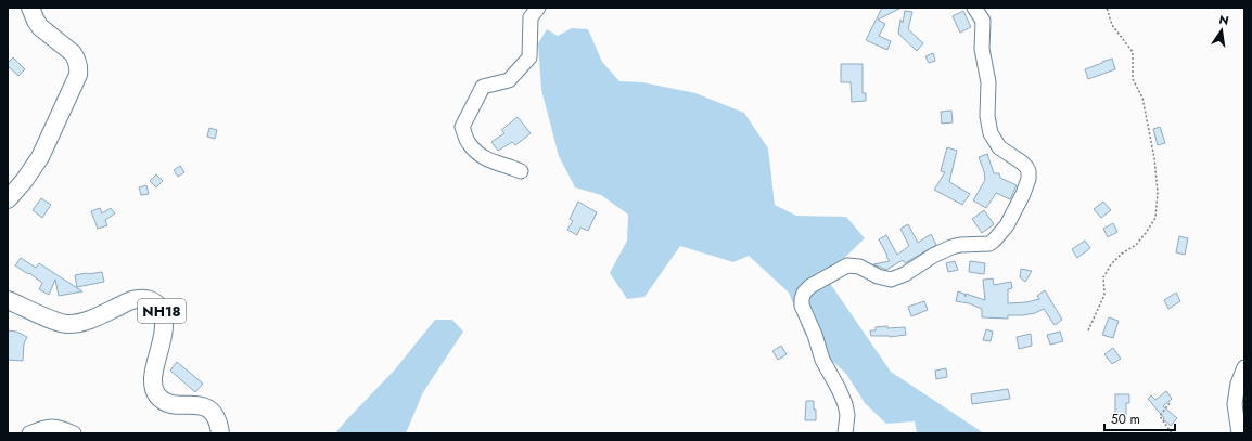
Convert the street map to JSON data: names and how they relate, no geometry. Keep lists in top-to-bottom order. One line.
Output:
{"streets":{"main road":["NH18"]},"scale_bar":"50 m","north":"top"}
